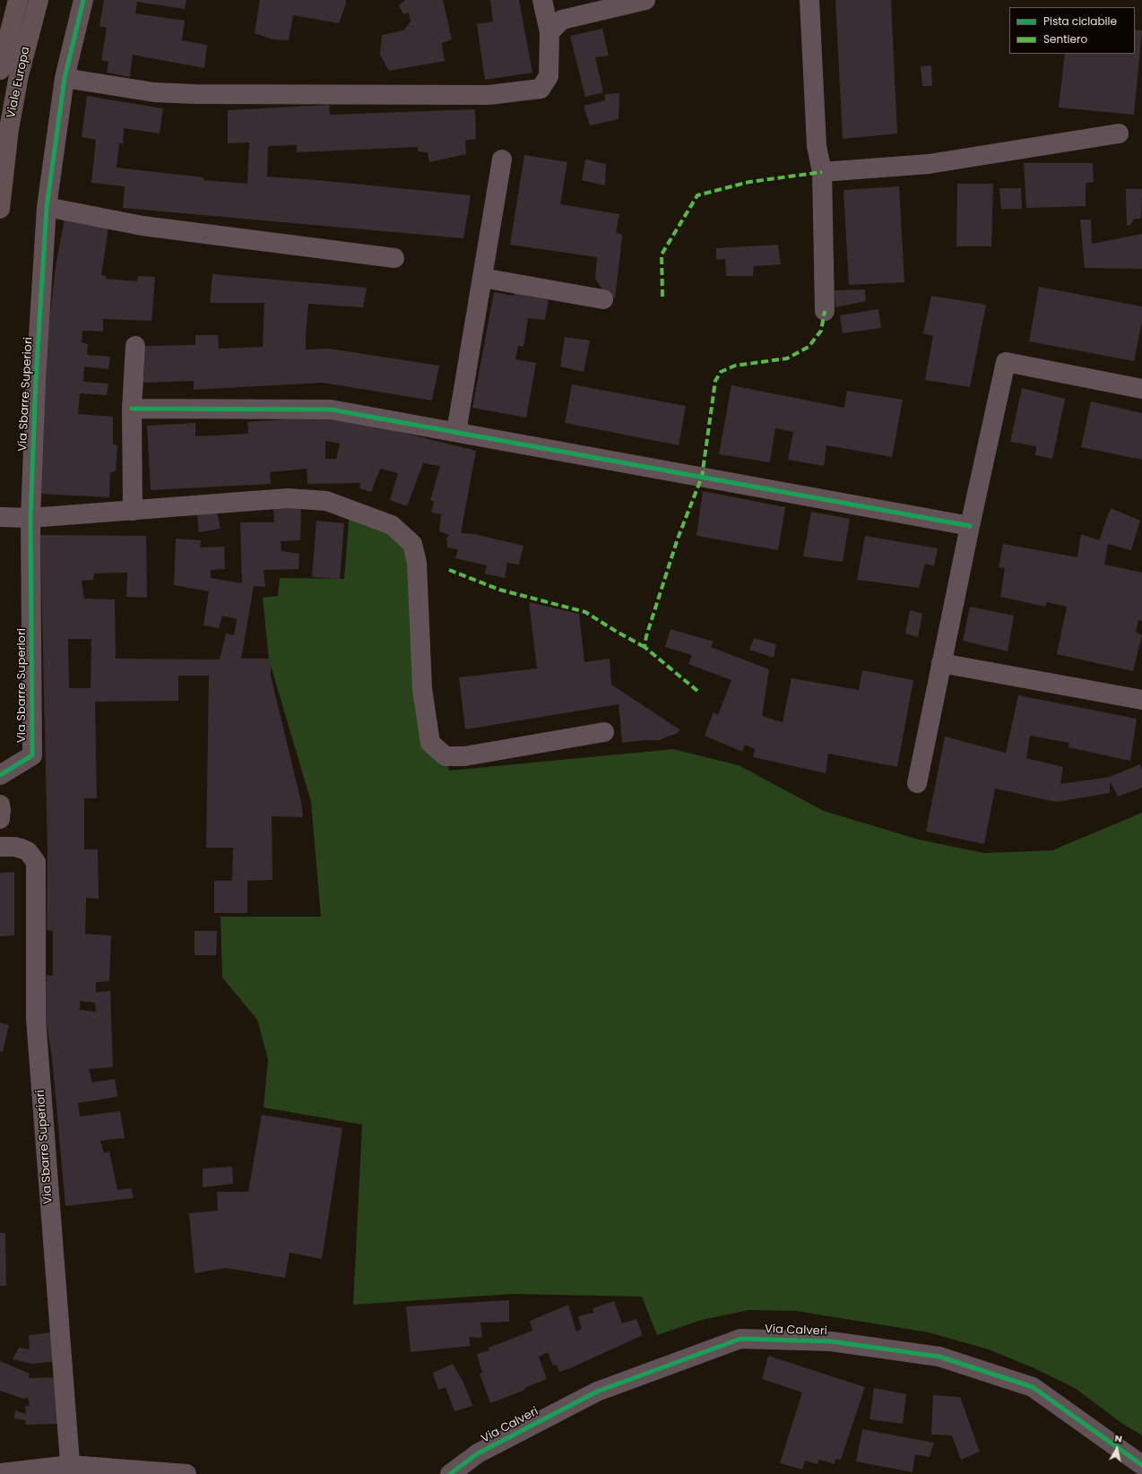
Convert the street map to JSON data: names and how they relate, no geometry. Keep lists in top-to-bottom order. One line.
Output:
{"streets":{"main road":["Viale Europa"],"street":["Via Sbarre Superiori","Via Calveri"]},"legend":["Pista ciclabile","Sentiero"],"north":"top"}
